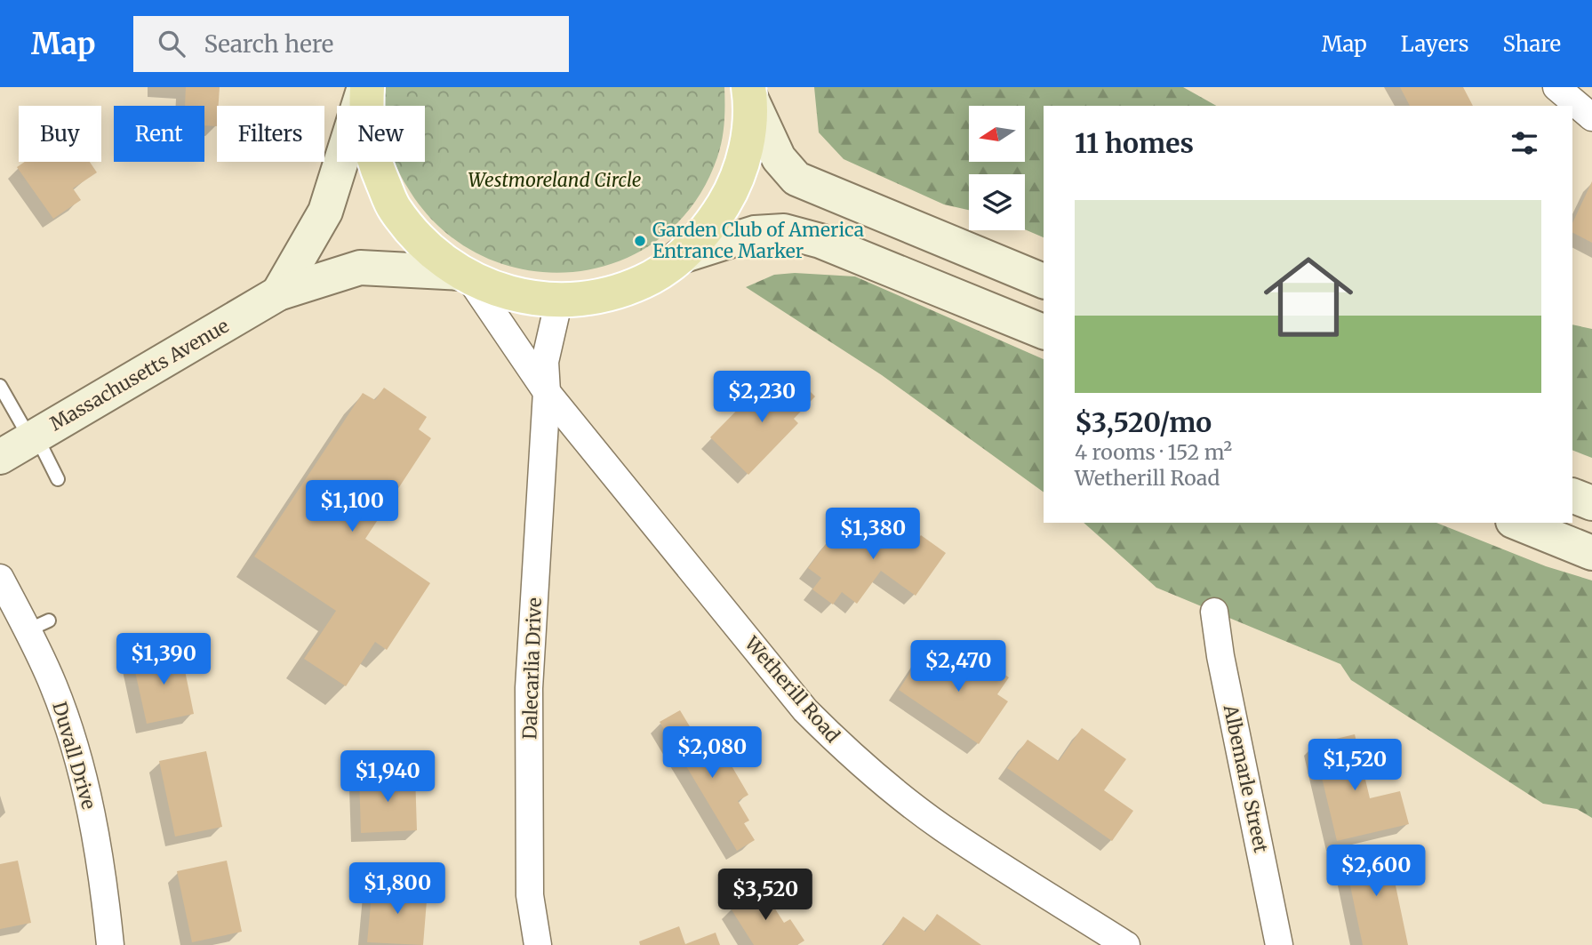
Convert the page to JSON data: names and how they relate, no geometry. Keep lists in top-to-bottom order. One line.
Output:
{"streets":{"main road":["Massachusetts Avenue"],"street":["Dalecarlia Drive","Wetherill Road","Duvall Drive","Albemarle Street"]},"crossings":[["Dalecarlia Drive","Wetherill Road"]],"parks":["Westmoreland Circle"],"places":["Garden Club of America Entrance Marker"],"north":"left","page":{"header":"Map","search":"Search here","nav":["Map","Layers","Share"],"chip":["Buy","Rent","Filters","New"],"heading":"11 homes","list":[{"name":"$3,520/mo","note":"4 rooms · 152 m² · Wetherill Road"}],"price":["$2,230","$1,100","$1,380","$1,390","$2,470","$2,080","$1,520","$1,940","$2,600","$1,800","$3,520"]}}
